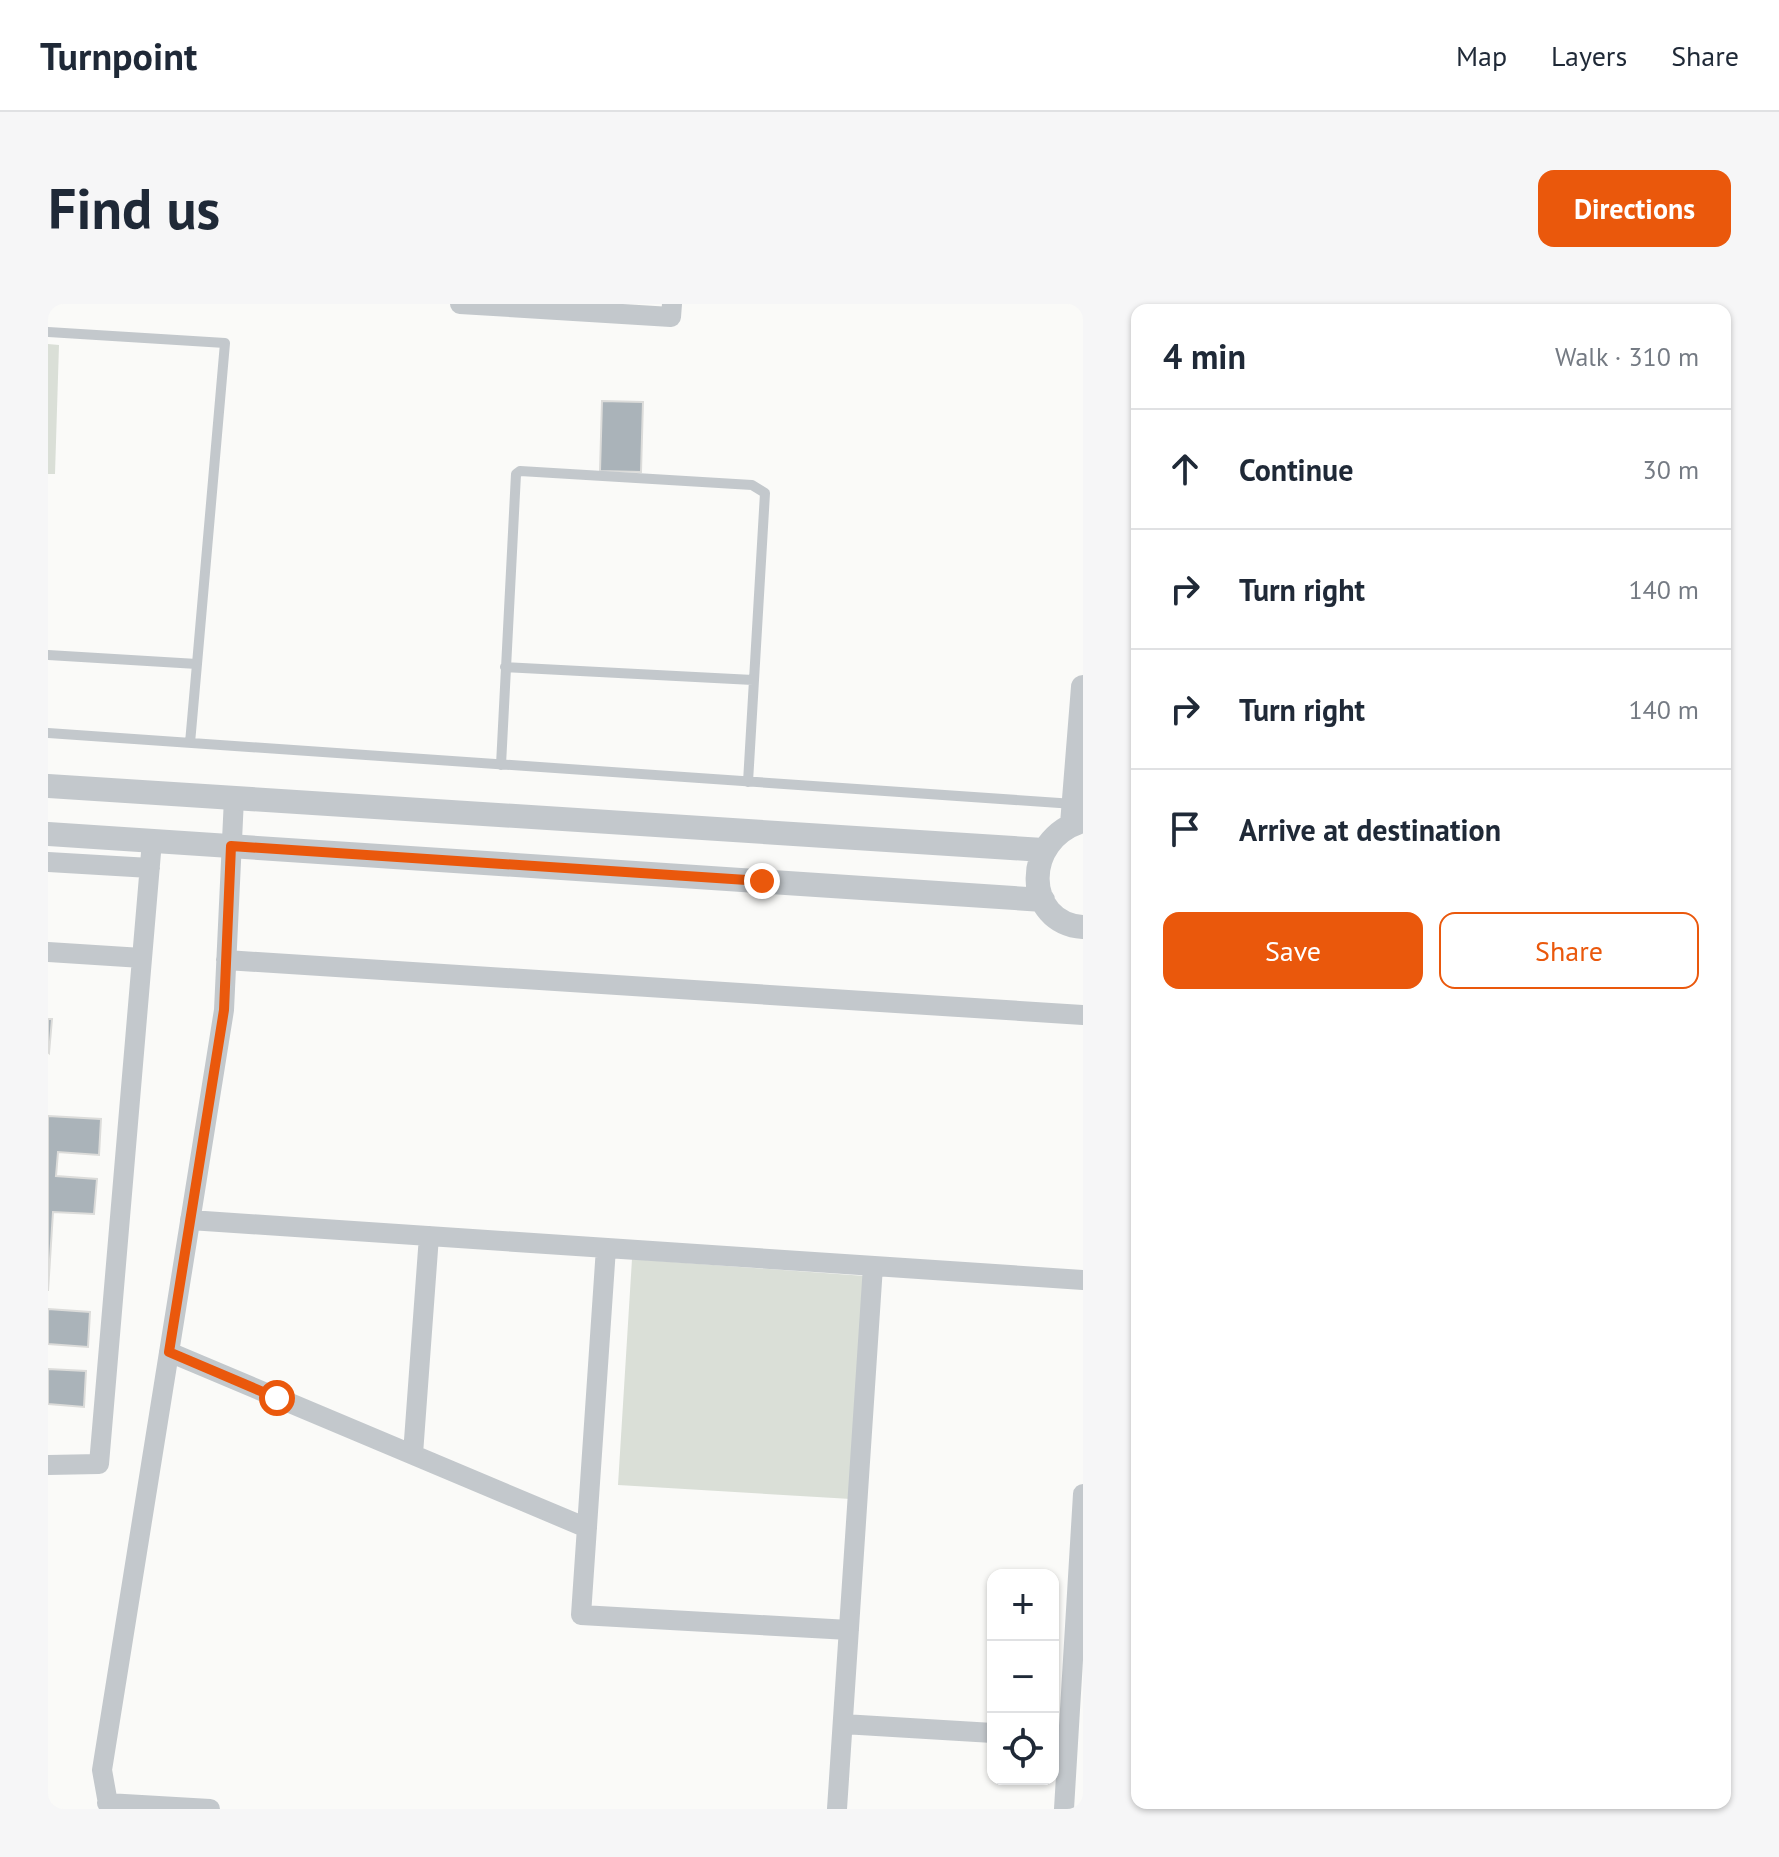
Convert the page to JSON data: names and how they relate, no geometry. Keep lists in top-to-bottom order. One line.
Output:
{"page":{"header":"Turnpoint","nav":["Map","Layers","Share"],"buttons":["Directions",["Save","Share"]],"title":"Find us","heading":["4 min","Walk · 310 m"],"list":[["Continue","30 m"],["Turn right","140 m"],["Turn right","140 m"],"Arrive at destination"],"map_buttons":["+","−"]}}
